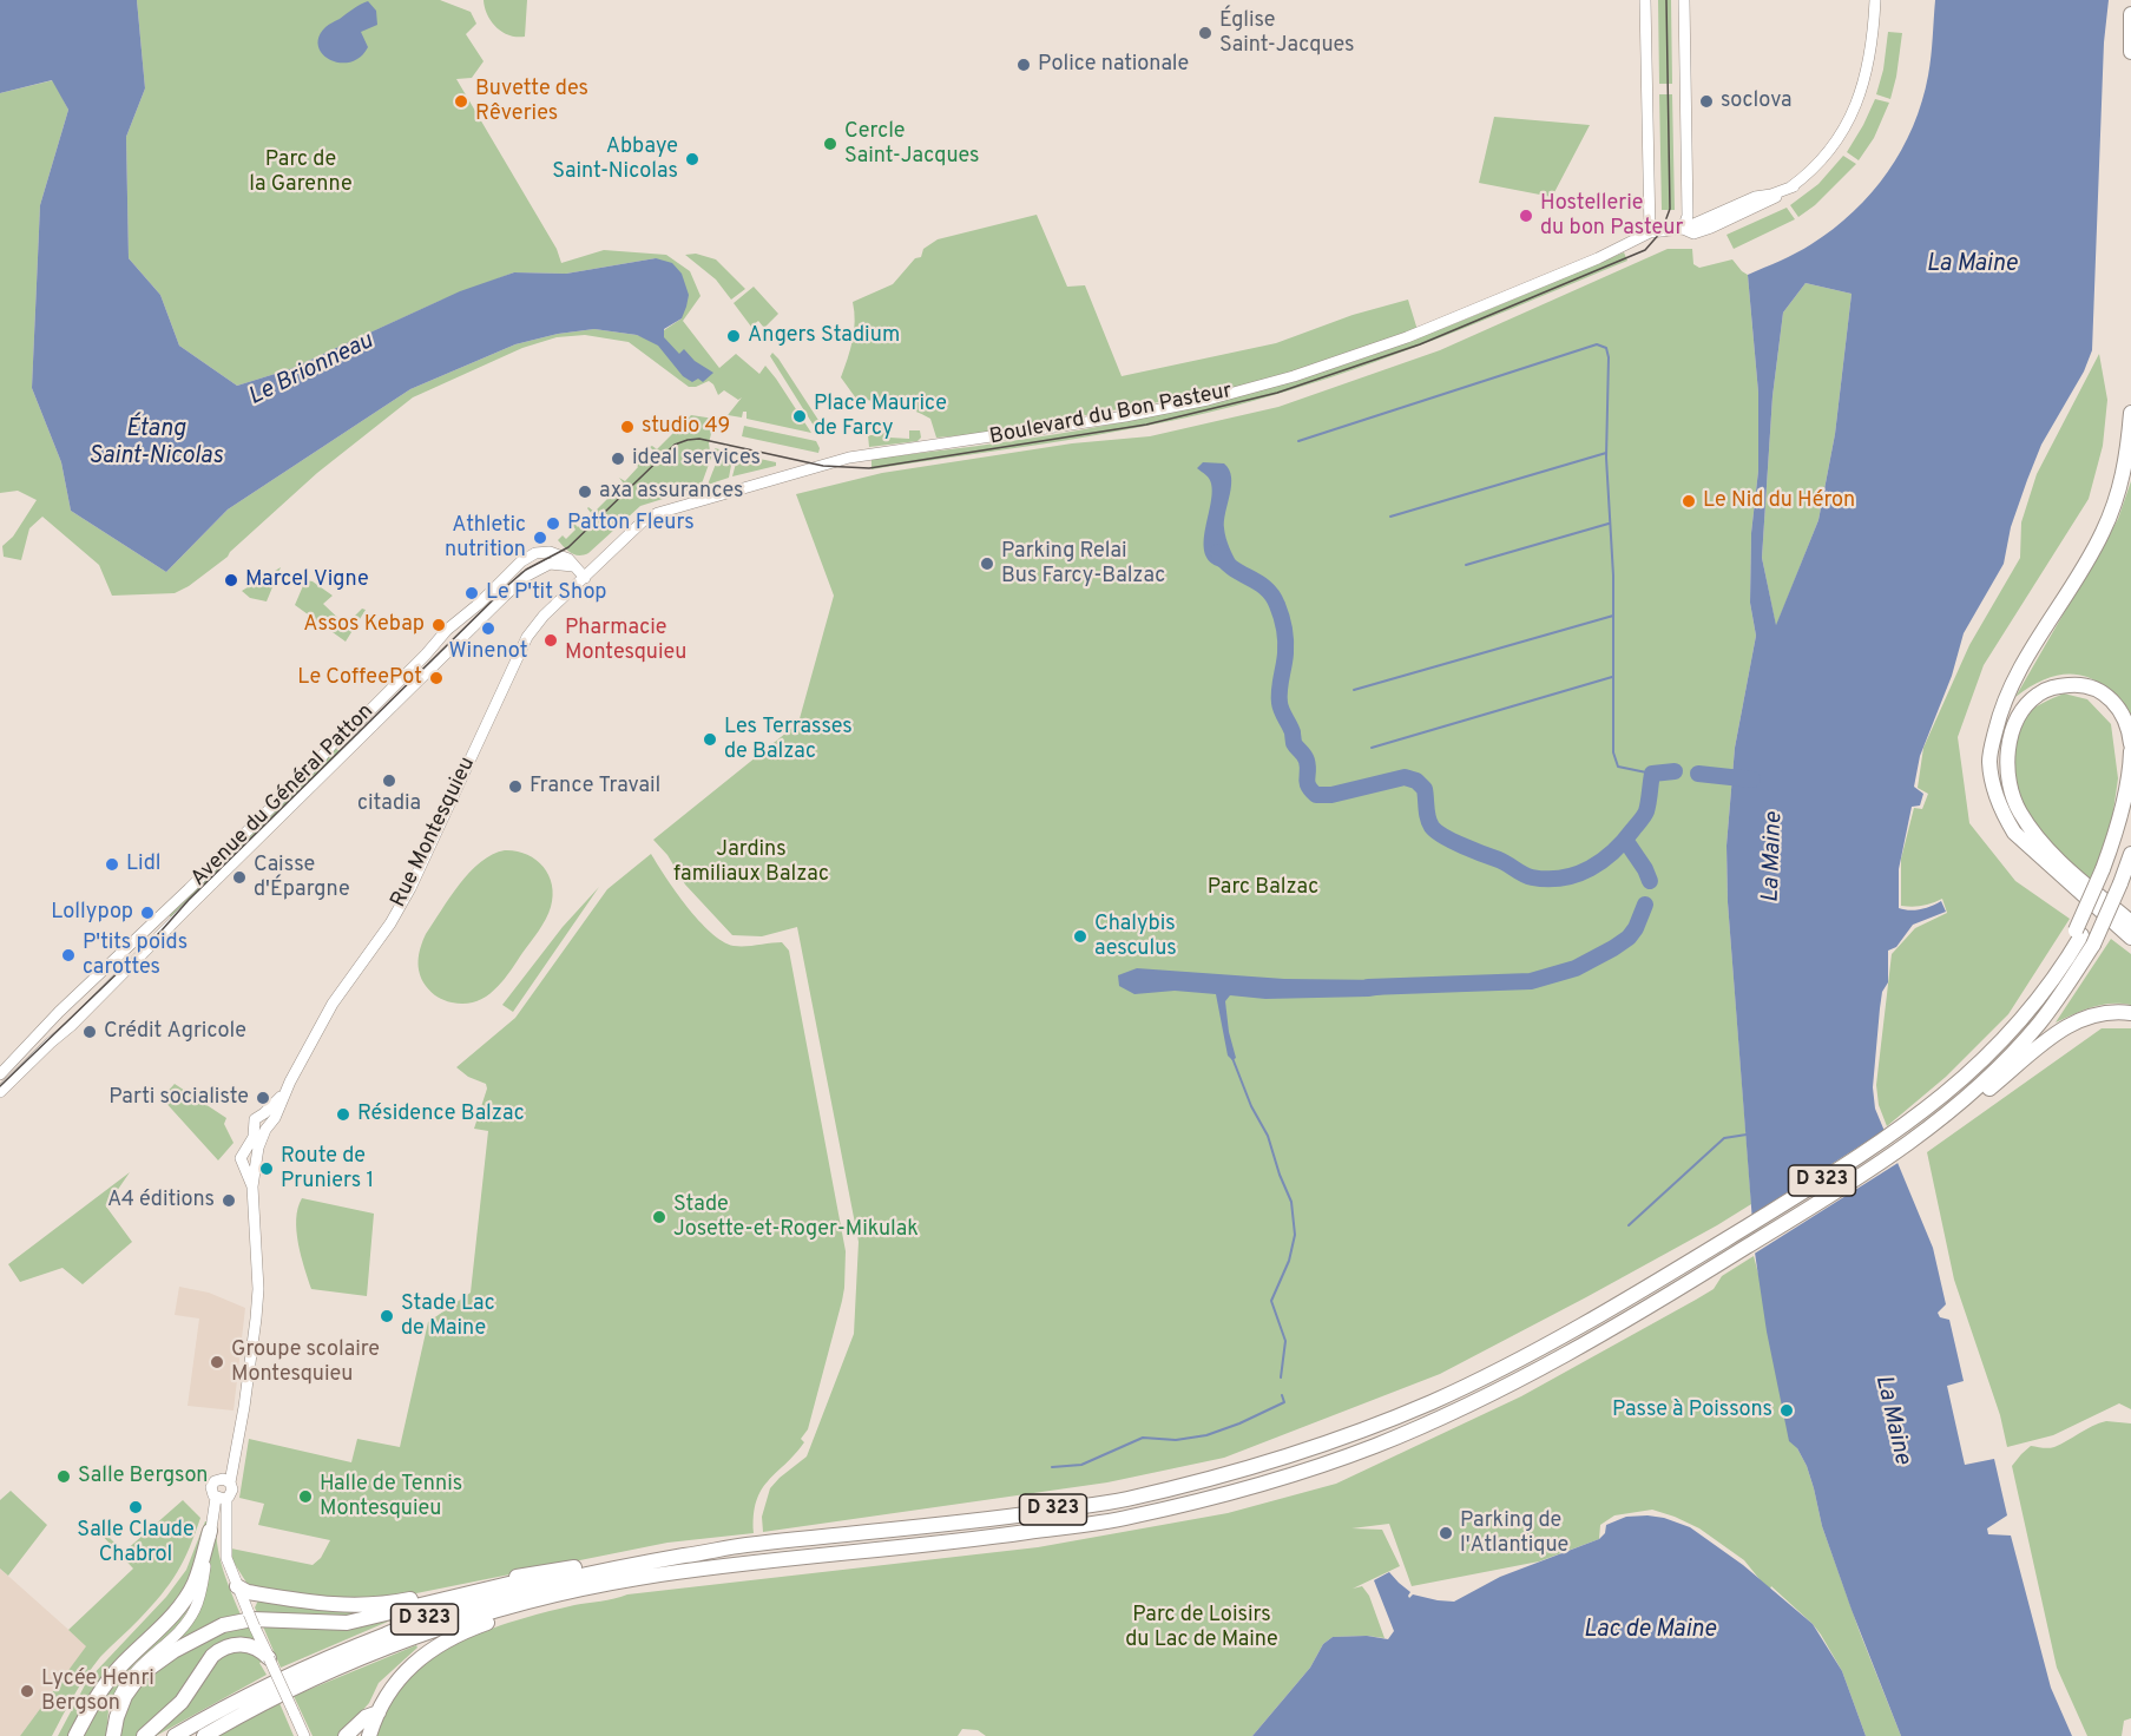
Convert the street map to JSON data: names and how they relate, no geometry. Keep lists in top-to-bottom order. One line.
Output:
{"streets":{"highway":["D 323"],"street":["Boulevard du Bon Pasteur","Avenue du Général Patton","Rue Montesquieu"]},"crossings":[["Boulevard du Bon Pasteur","Rue Montesquieu"]],"water":["La Maine","Le Brionneau","Étang Saint-Nicolas","Lac de Maine"],"parks":["Parc de la Garenne","Jardins familiaux Balzac","Parc Balzac","Parc de Loisirs du Lac de Maine"],"places":["Église Saint-Jacques","Police nationale","Buvette des Rêveries","soclova","Cercle Saint-Jacques","Abbaye Saint-Nicolas","Hostellerie du bon Pasteur","Angers Stadium","Place Maurice de Farcy","studio 49","ideal services","axa assurances","Le Nid du Héron","Patton Fleurs","Athletic nutrition","Parking Relai Bus Farcy-Balzac","Marcel Vigne","Le P'tit Shop","Assos Kebap","Winenot","Pharmacie Montesquieu","Le CoffeePot","Les Terrasses de Balzac","citadia","France Travail","Lidl","Caisse d'Épargne","Lollypop","Chalybis aesculus","P'tits poids carottes","Crédit Agricole","Parti socialiste","Résidence Balzac","Route de Pruniers 1","A4 éditions","Stade Josette-et-Roger-Mikulak","Stade Lac de Maine","Groupe scolaire Montesquieu","Passe à Poissons","Salle Bergson","Halle de Tennis Montesquieu","Salle Claude Chabrol","Parking de l'Atlantique","Lycée Henri Bergson"]}
